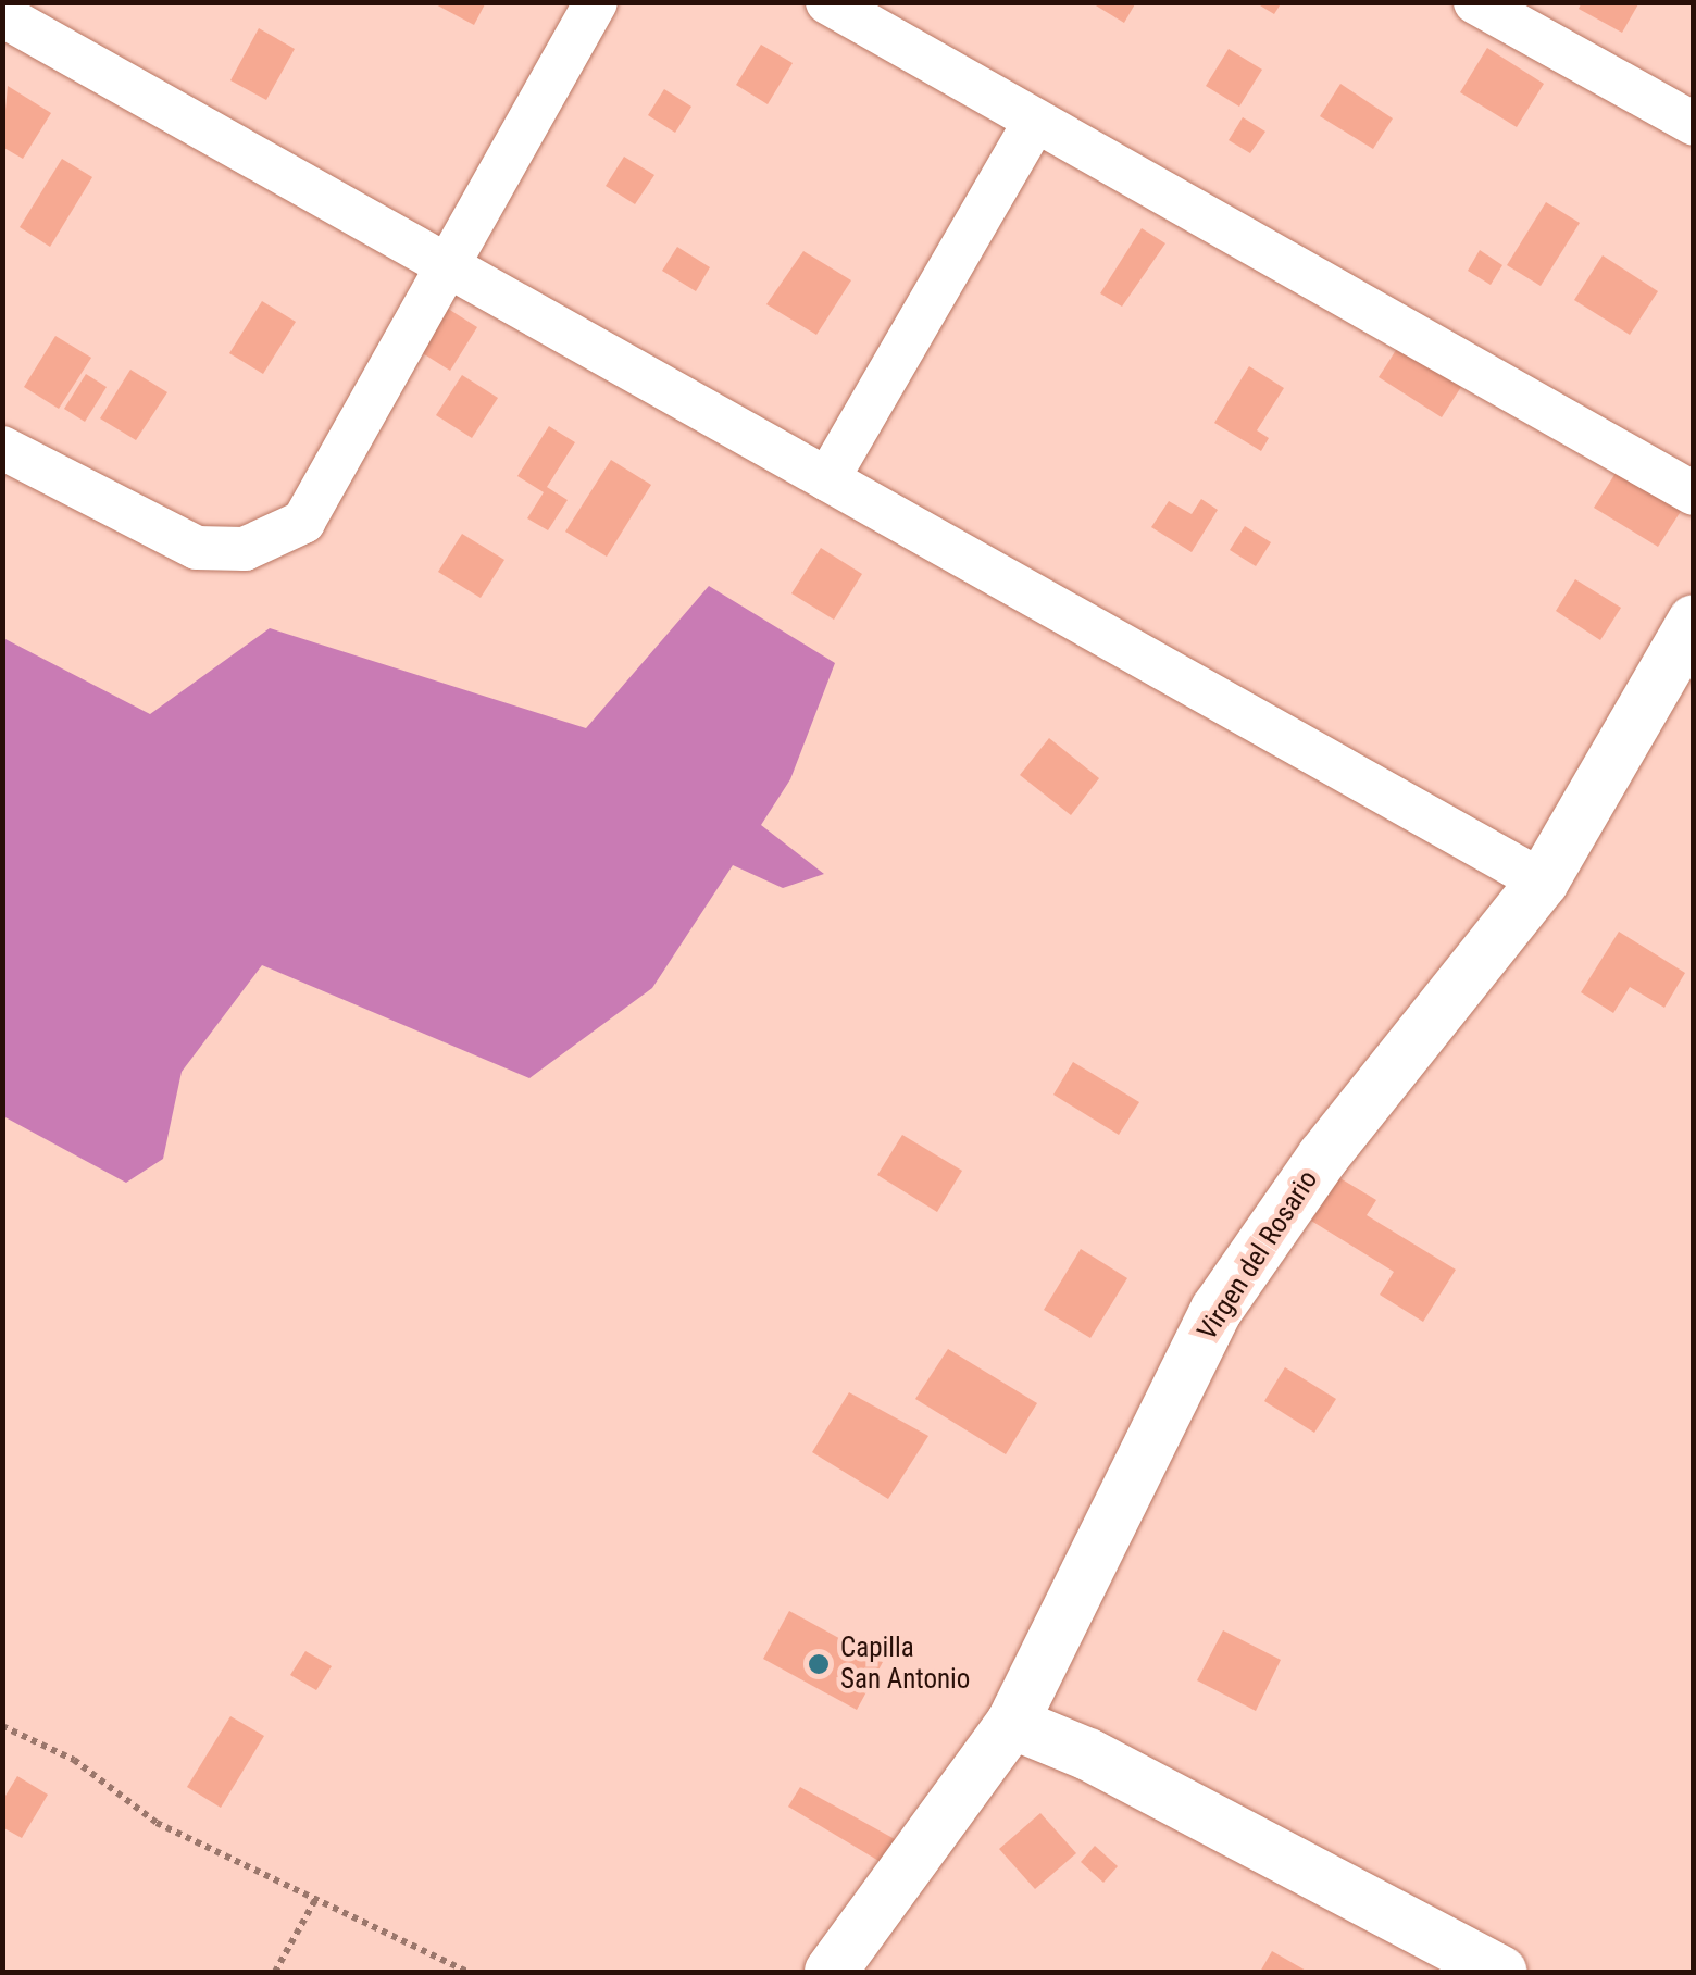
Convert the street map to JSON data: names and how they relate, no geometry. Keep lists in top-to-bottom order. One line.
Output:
{"streets":{"street":["Virgen del Rosario"]},"places":["Capilla San Antonio"]}
